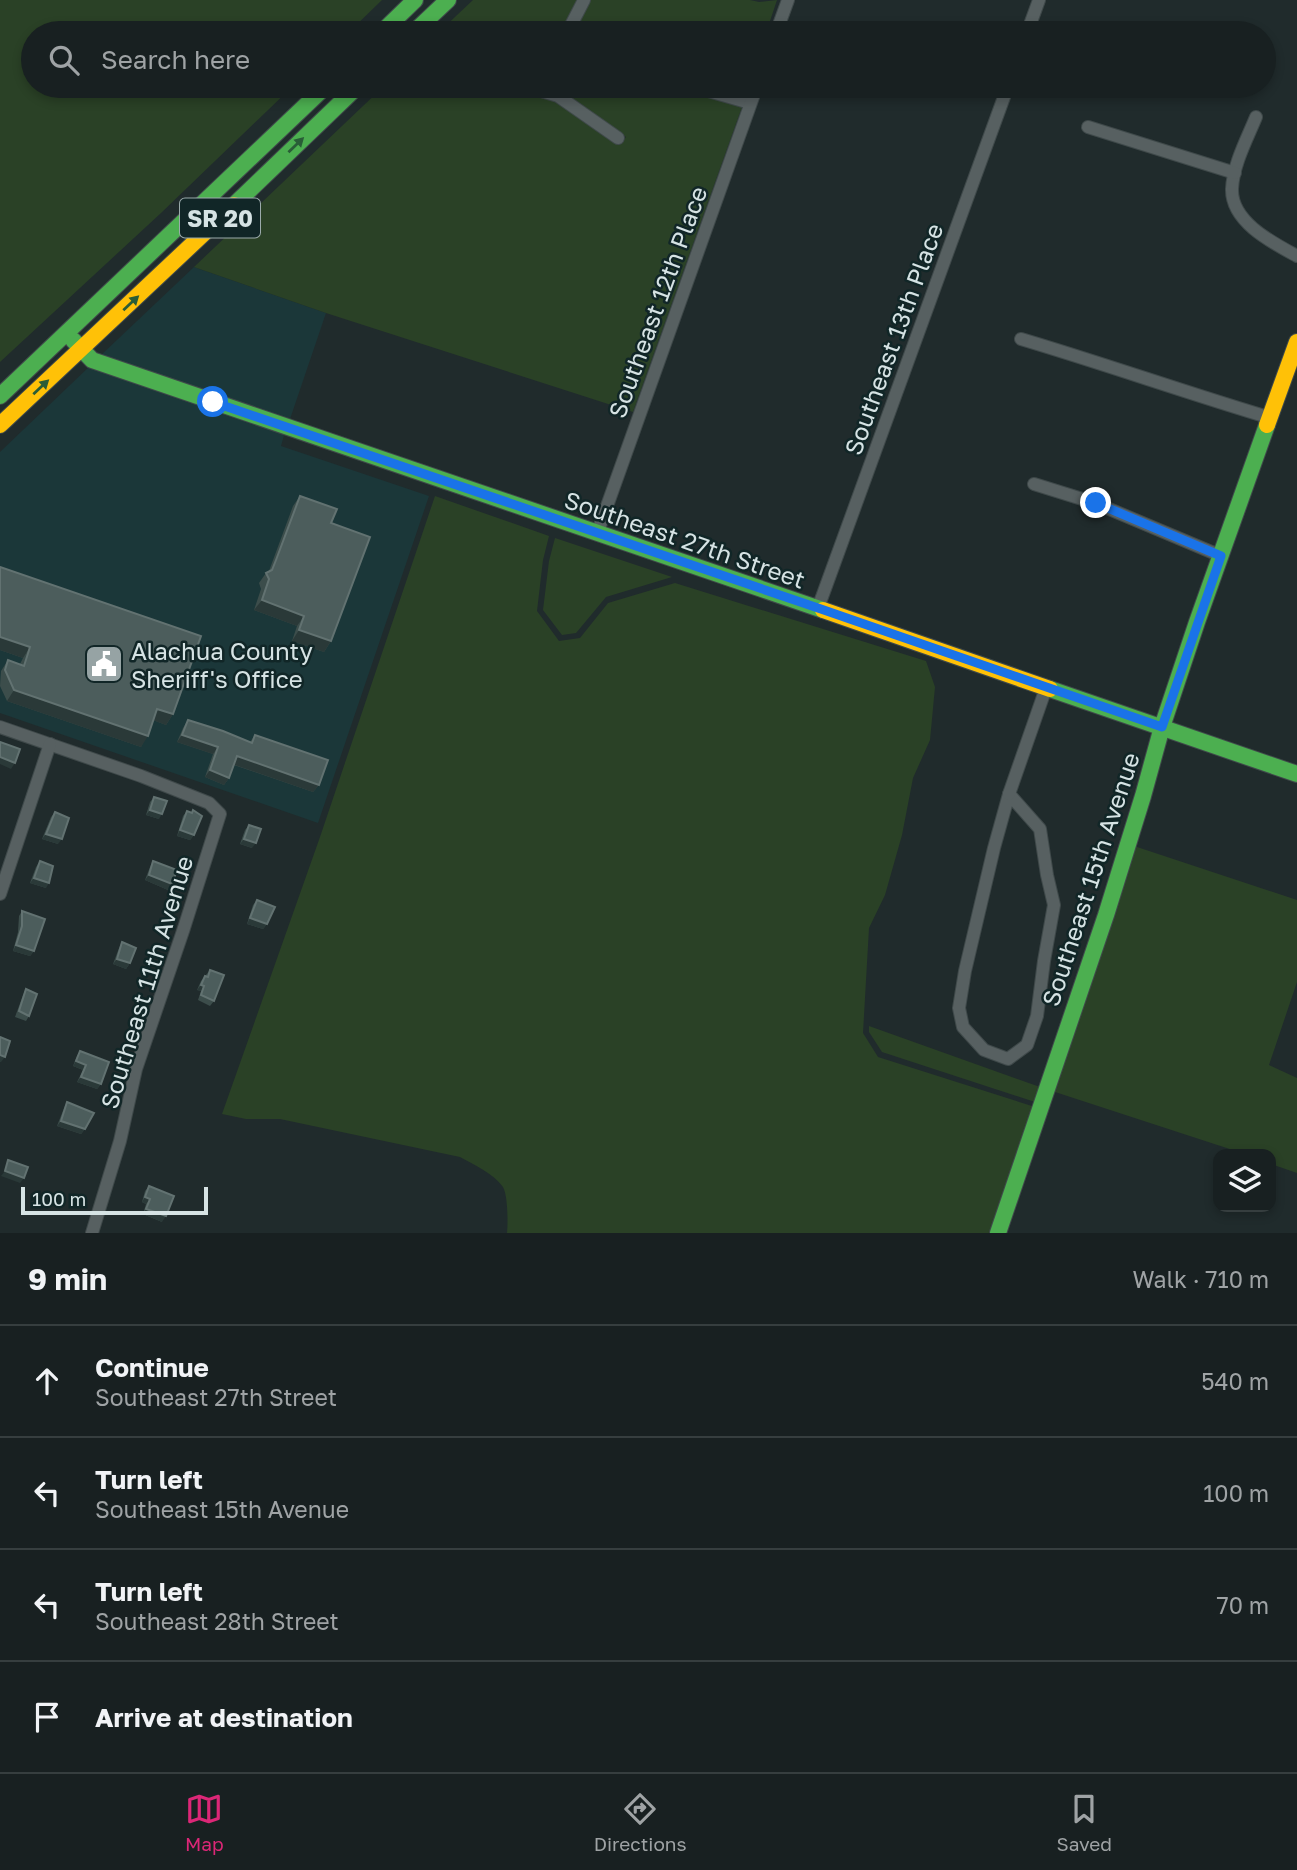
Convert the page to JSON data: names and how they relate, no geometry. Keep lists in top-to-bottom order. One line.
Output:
{"streets":{"main road":["SR 20","Southeast 27th Street","Southeast 15th Avenue"],"street":["Southeast 12th Place","Southeast 13th Place","Southeast 11th Avenue"]},"crossings":[["SR 20","Southeast 27th Street"],["Southeast 12th Place","Southeast 27th Street"],["Southeast 13th Place","Southeast 27th Street"],["Southeast 27th Street","Southeast 15th Avenue"]],"places":{"public building":["Alachua County Sheriff's Office"]},"scale_bar":"100 m","page":{"search":"Search here","scale":"100 m","heading":["9 min","Walk · 710 m"],"list":[["Continue","Southeast 27th Street","540 m"],["Turn left","Southeast 15th Avenue","100 m"],["Turn left","Southeast 28th Street","70 m"],"Arrive at destination"],"nav":["Map","Directions","Saved"]}}
